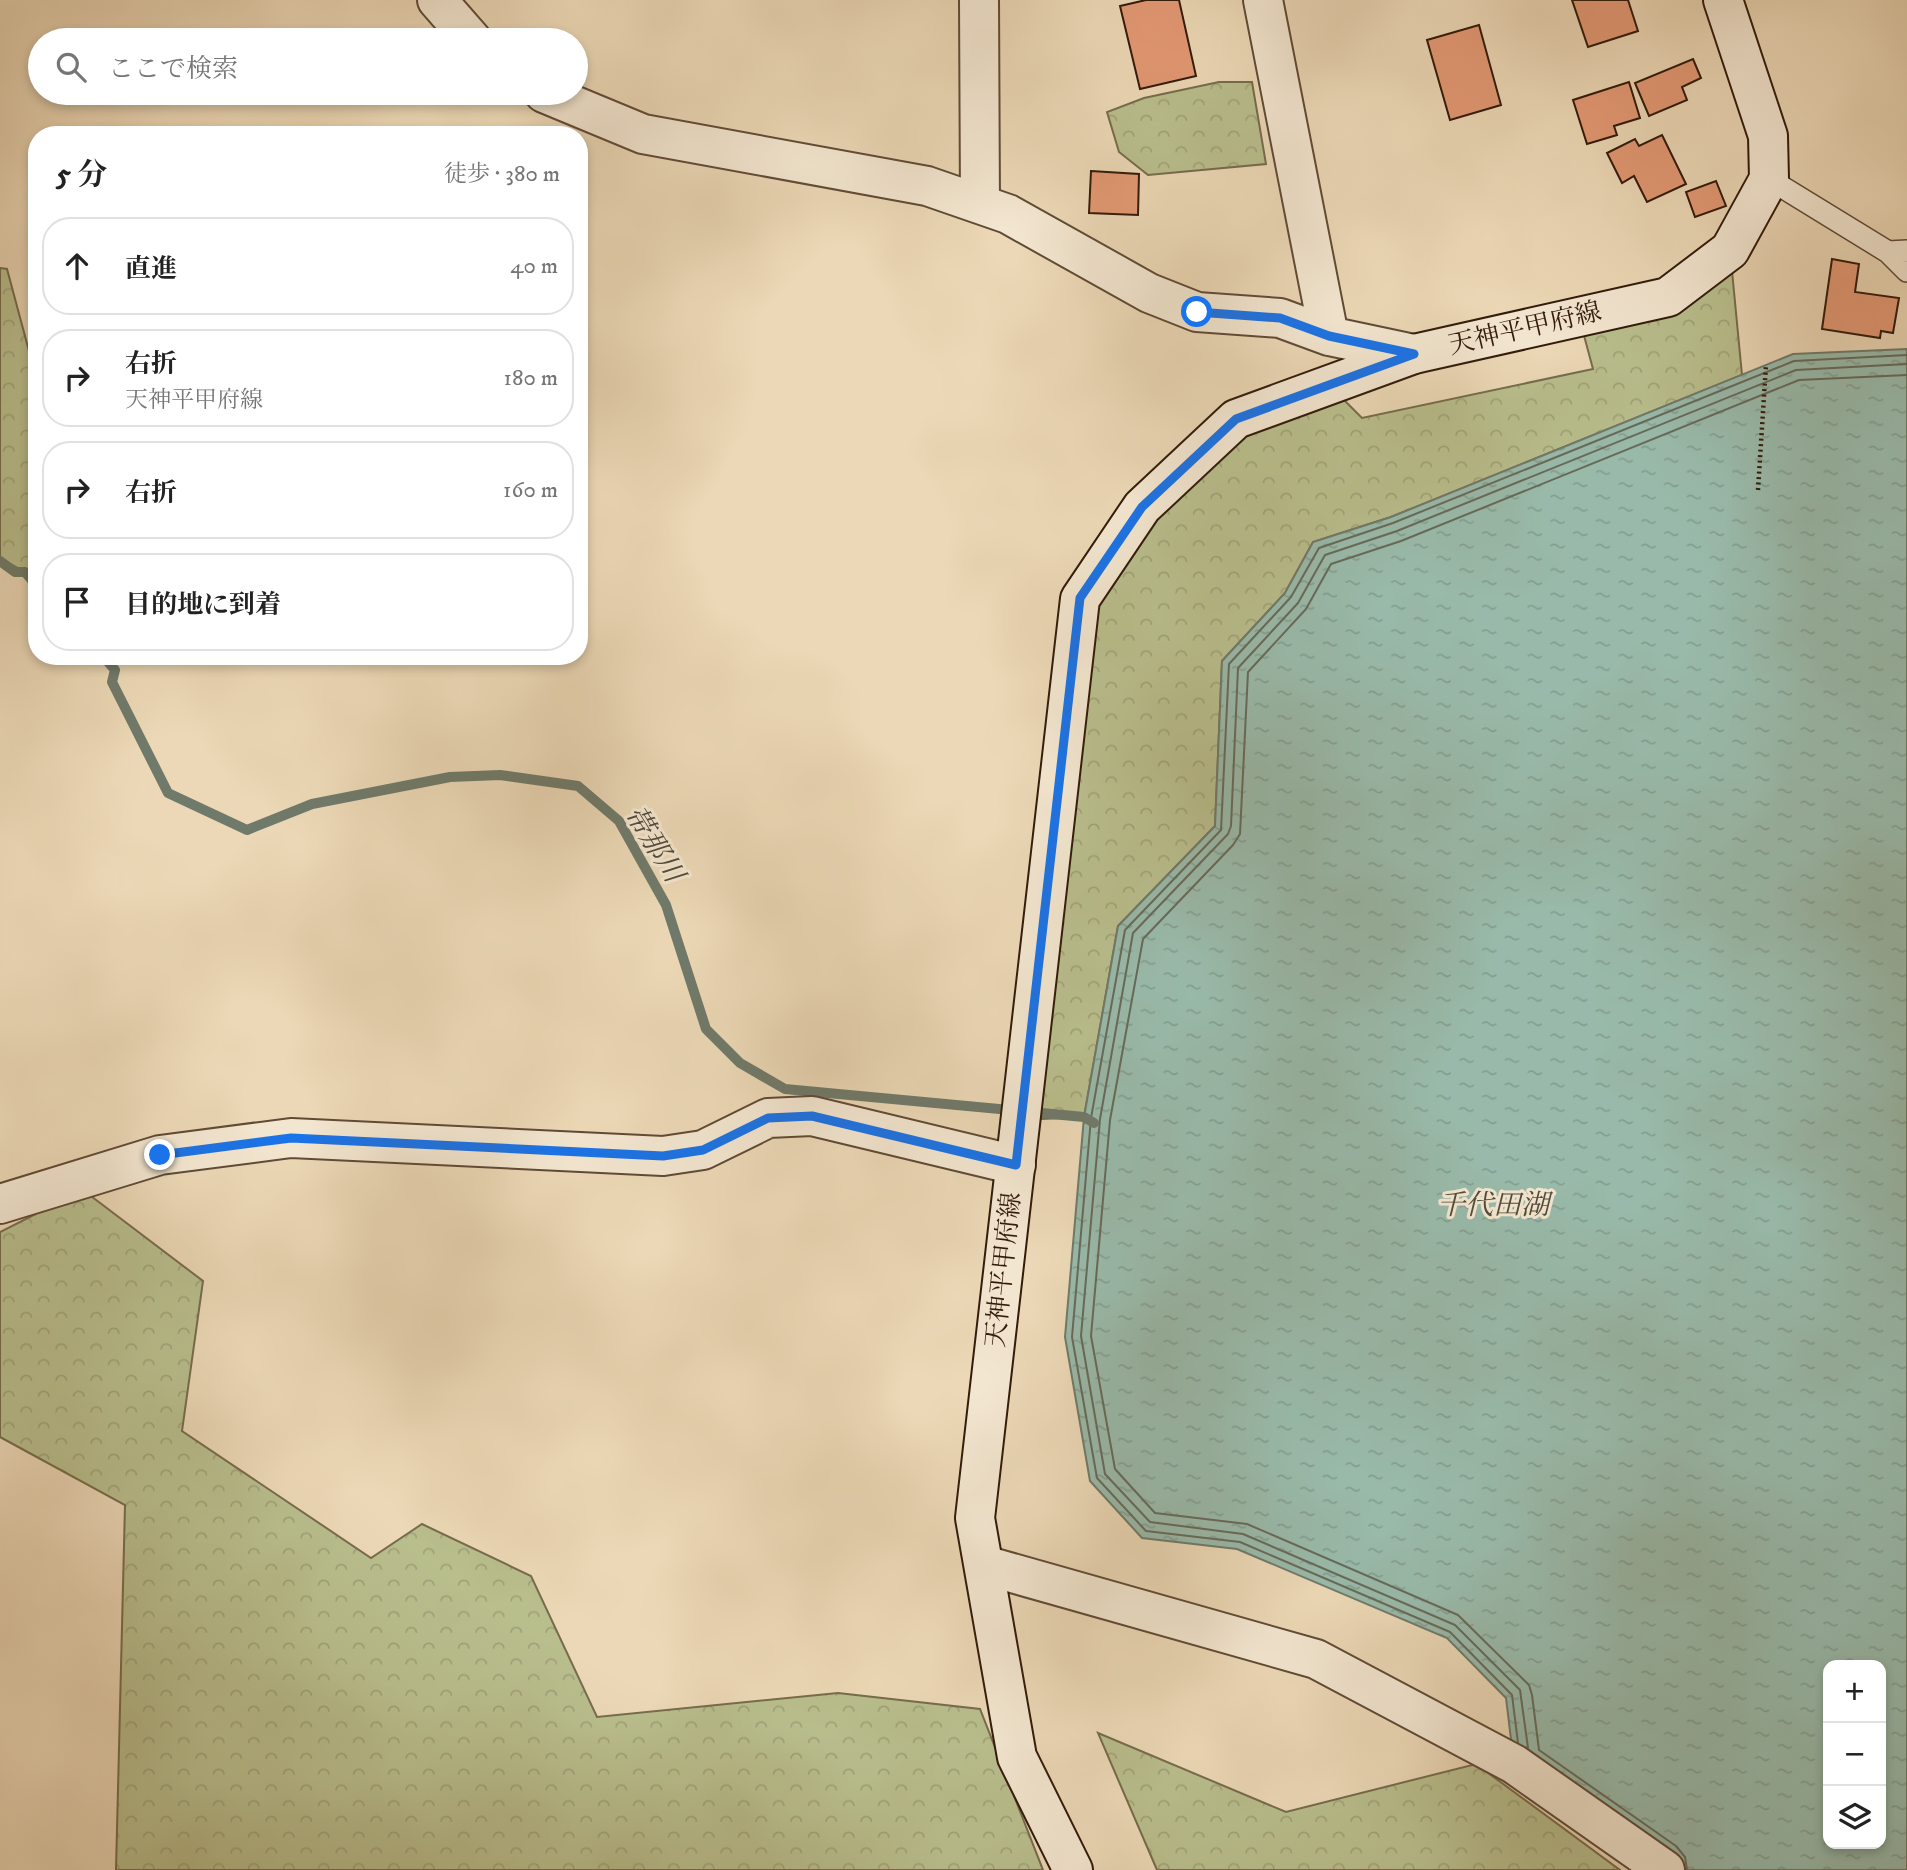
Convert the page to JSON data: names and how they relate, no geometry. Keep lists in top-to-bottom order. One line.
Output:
{"streets":{"street":["天神平甲府線"]},"water":["帯那川","千代田湖"],"page":{"search":"ここで検索","heading":["5 分","徒歩 · 380 m"],"list":[["直進","40 m"],["右折","天神平甲府線","180 m"],["右折","160 m"],"目的地に到着"],"map_buttons":["+","−"]}}
